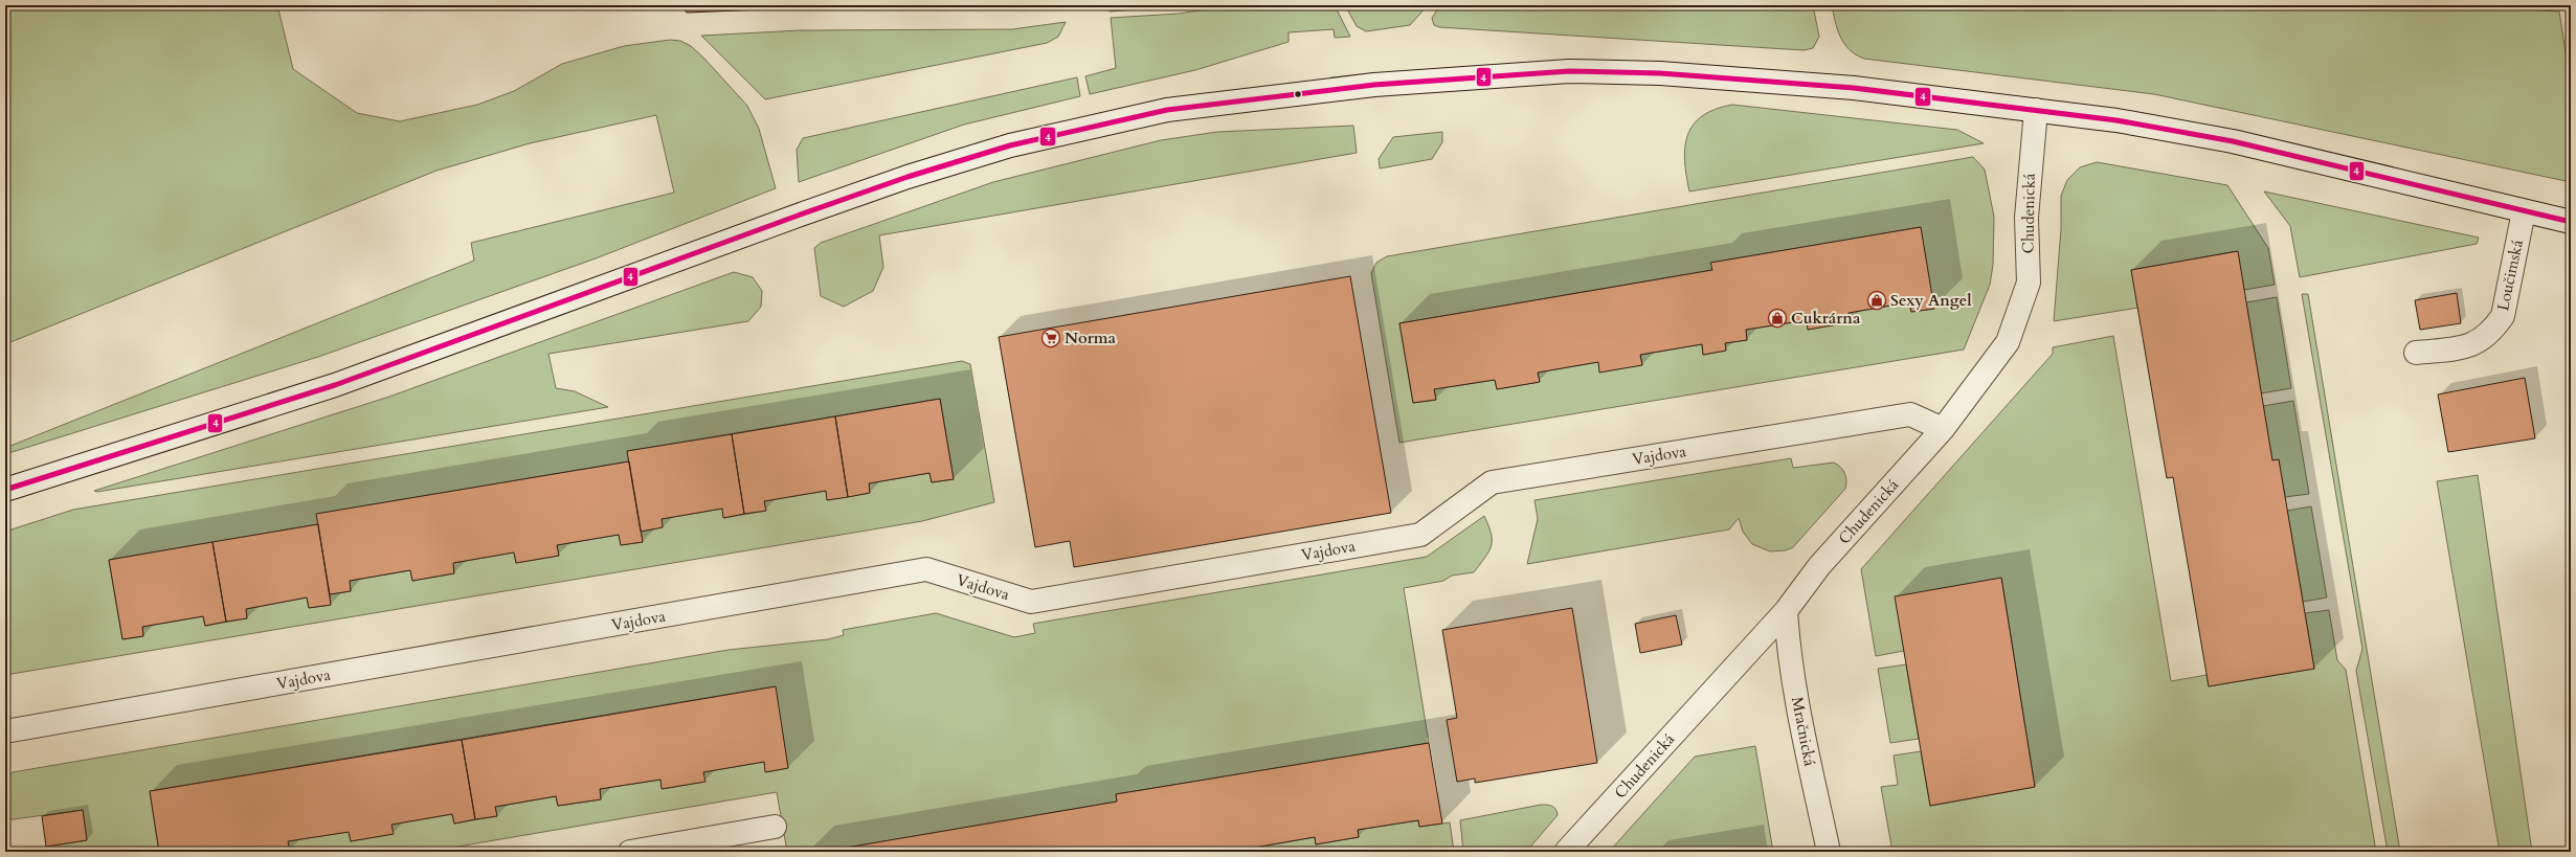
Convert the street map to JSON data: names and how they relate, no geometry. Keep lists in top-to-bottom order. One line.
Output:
{"streets":{"street":["Chudenická","Loučimská","Vajdova","Mračnická"]},"crossings":[["Chudenická","Vajdova"],["Chudenická","Mračnická"]],"places":{"shop":["Sexy Angel","Cukrárna"],"supermarket":["Norma"]},"lines":["transit line 4"]}
